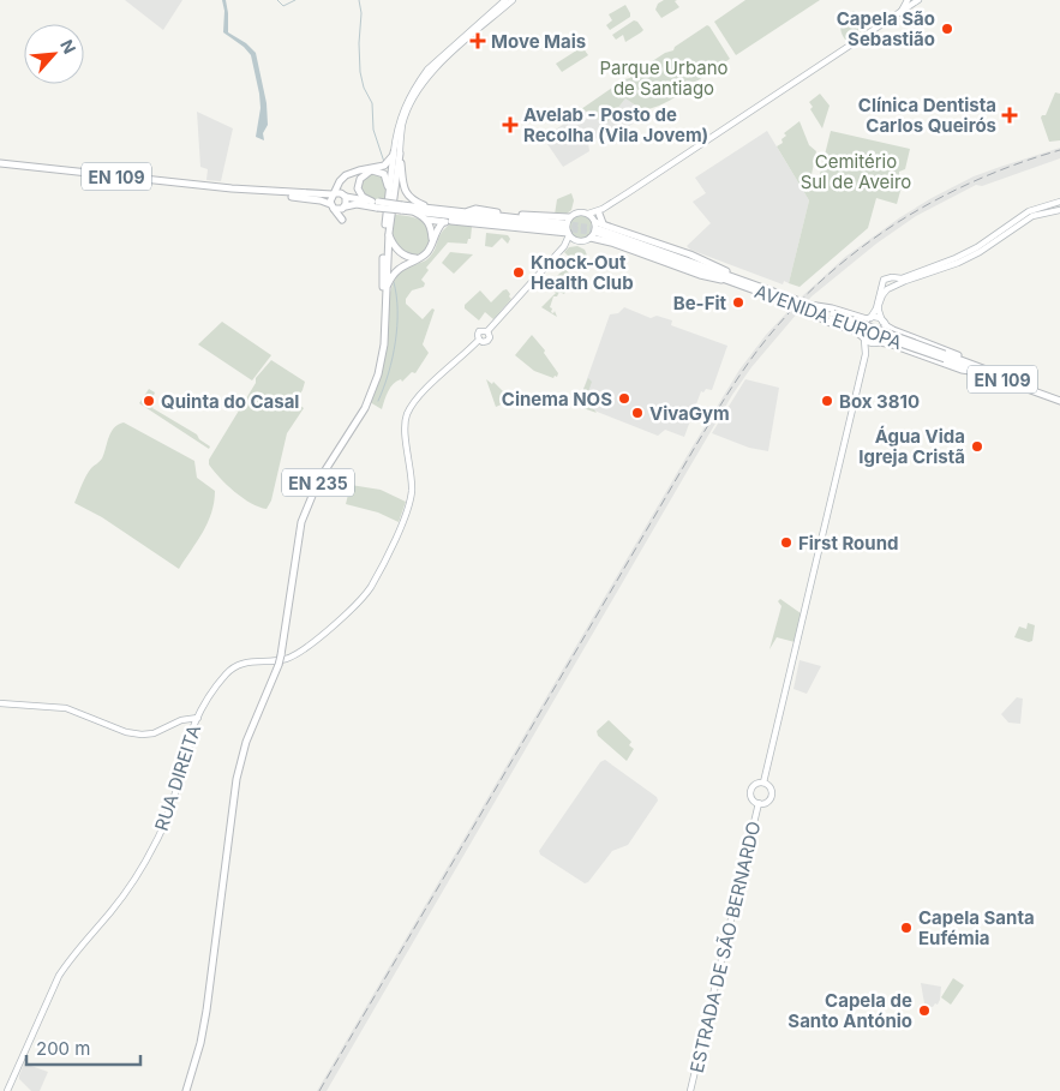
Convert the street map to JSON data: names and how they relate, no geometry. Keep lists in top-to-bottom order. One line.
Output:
{"streets":{"main road":["EN 109","AVENIDA EUROPA","EN 235","RUA DIREITA","ESTRADA DE SÃO BERNARDO"]},"crossings":[["EN 109","AVENIDA EUROPA"]],"parks":["Parque Urbano de Santiago","Cemitério Sul de Aveiro"],"places":{"other":["Capela São Sebastião","Knock-Out Health Club","Be-Fit","Cinema NOS","Quinta do Casal","Box 3810","VivaGym","Água Vida Igreja Cristã","First Round","Capela Santa Eufémia","Capela de Santo António"],"health":["Move Mais","Clínica Dentista Carlos Queirós","Avelab - Posto de Recolha (Vila Jovem)"]},"scale_bar":"200 m","north":"top right"}
